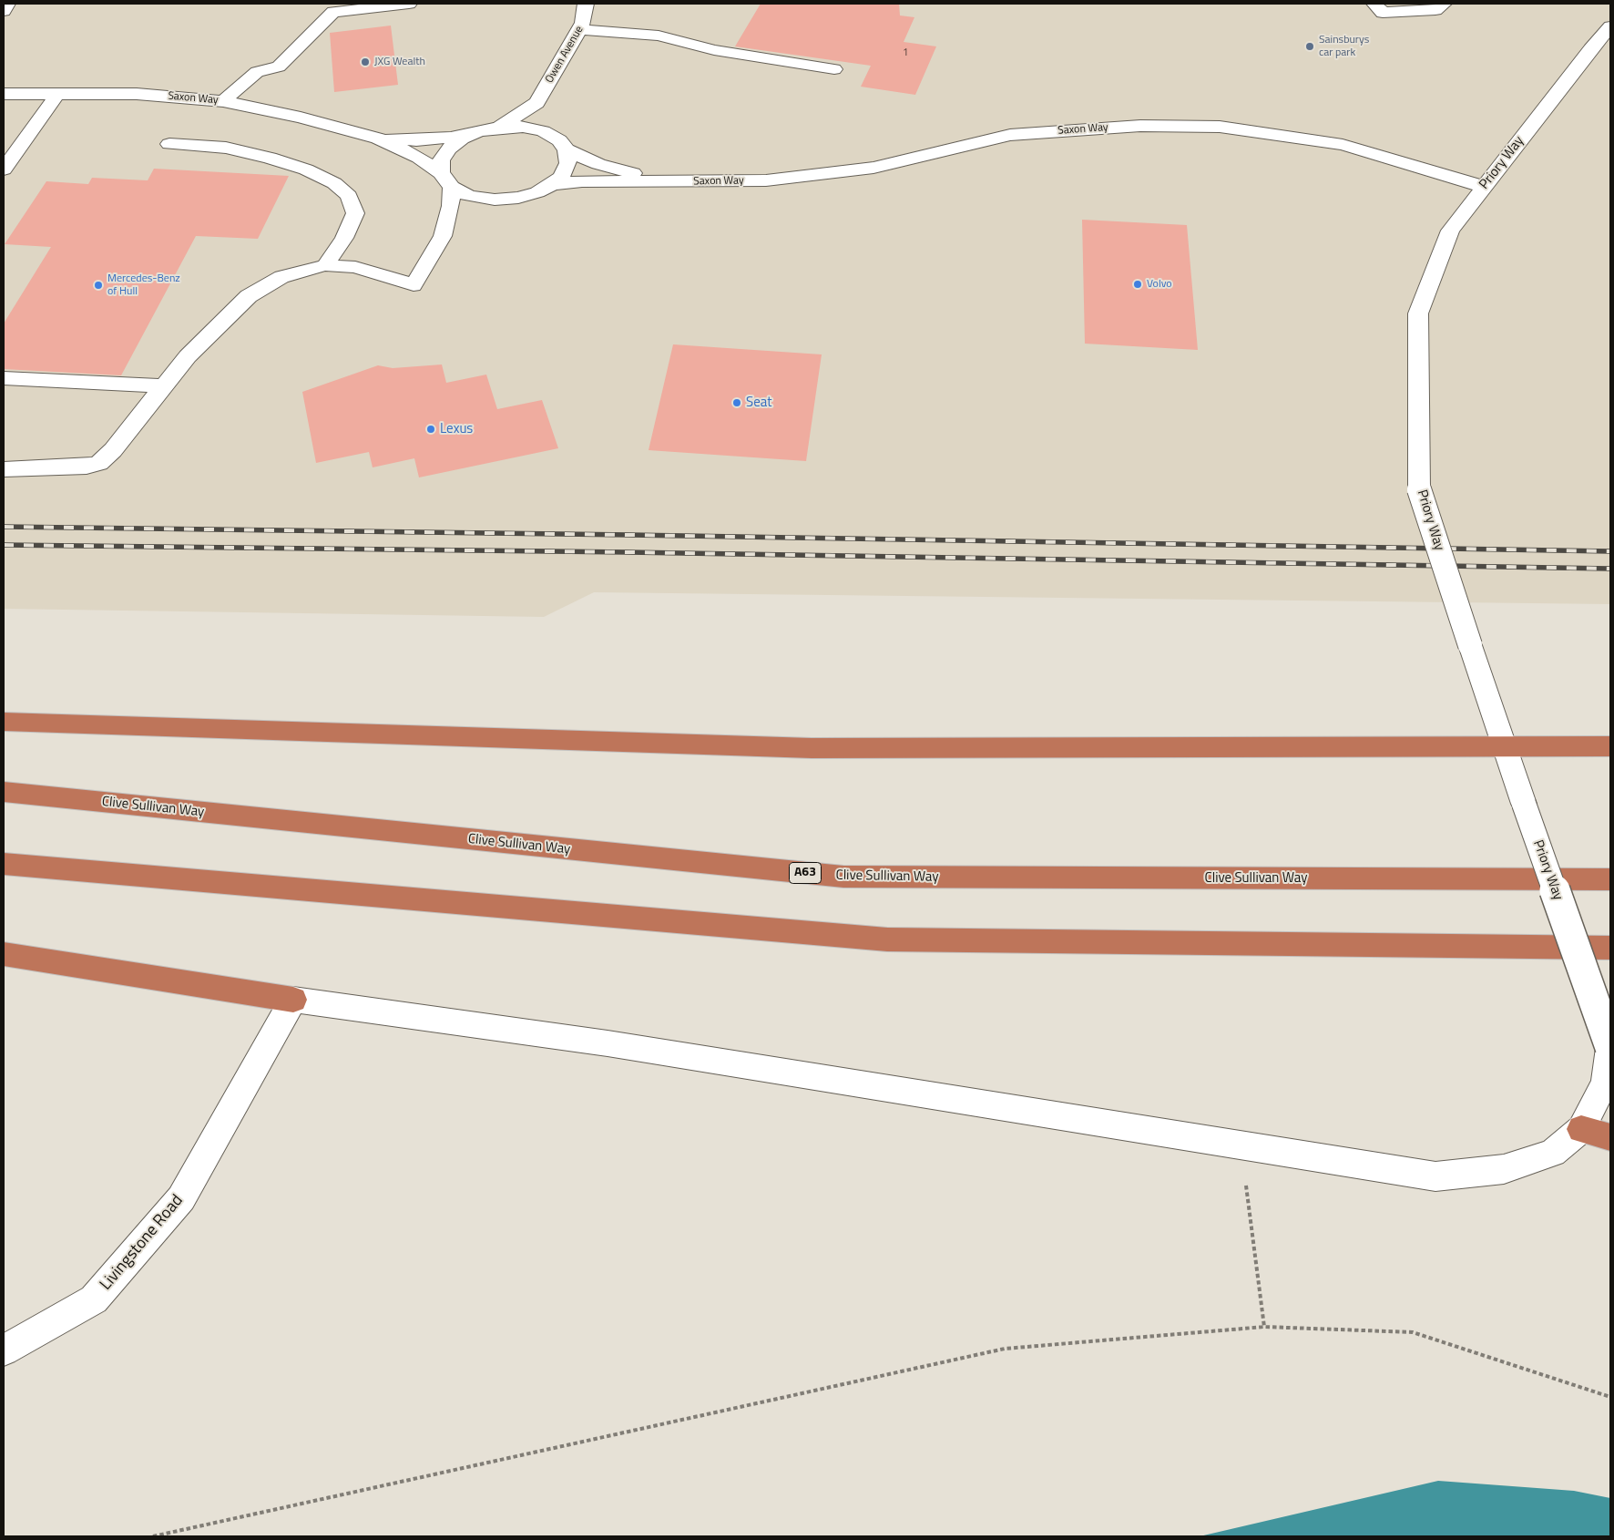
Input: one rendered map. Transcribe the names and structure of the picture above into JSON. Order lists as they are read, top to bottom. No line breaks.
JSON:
{"streets":{"highway":["Clive Sullivan Way","A63"],"street":["Owen Avenue","Saxon Way","Priory Way","Livingstone Road"]},"crossings":[["Owen Avenue","Saxon Way"],["Saxon Way","Priory Way"]],"places":["Sainsburys car park","JXG Wealth","Volvo","Mercedes-Benz of Hull","Seat","Lexus"],"house_numbers":["1"]}
